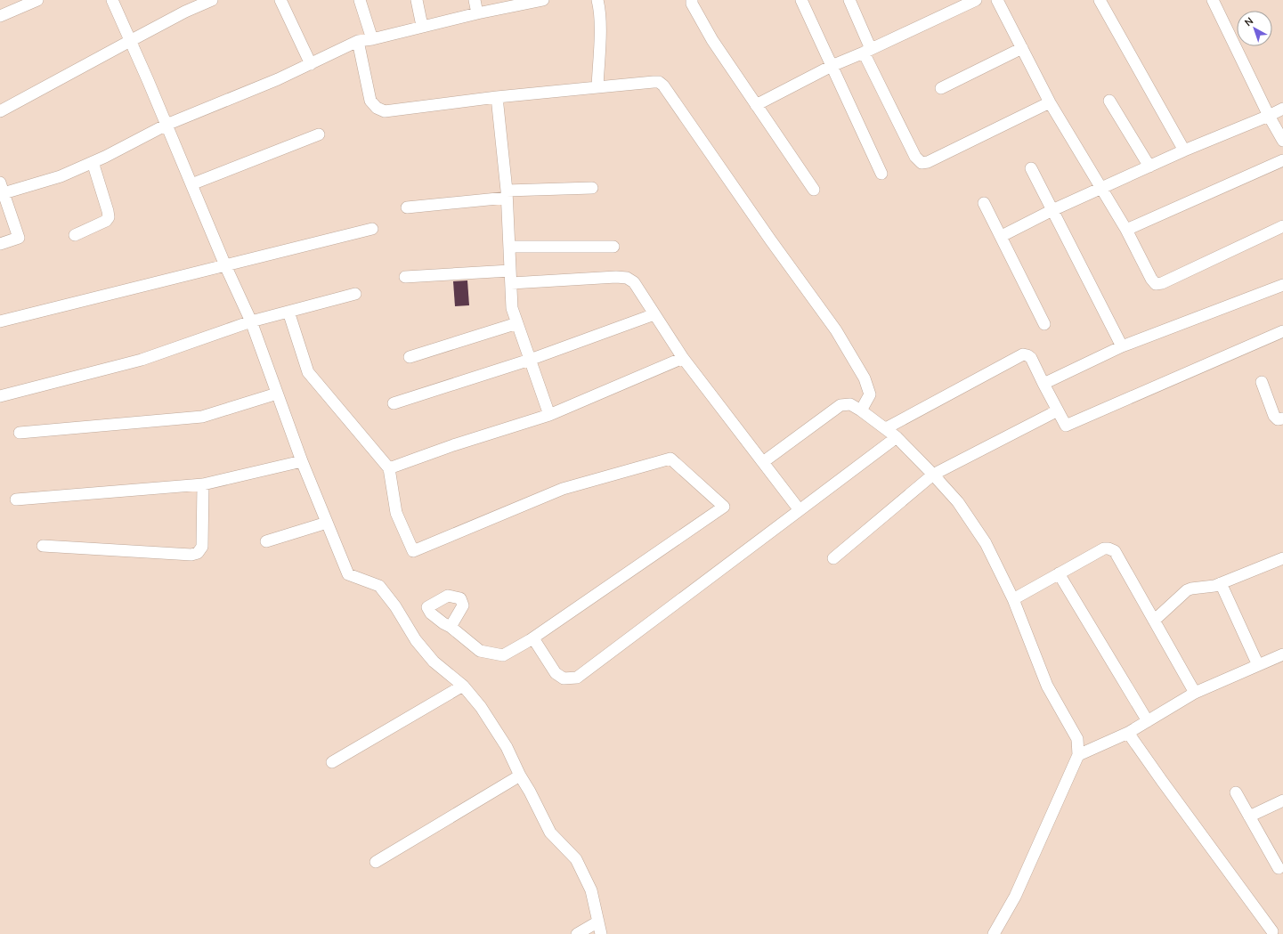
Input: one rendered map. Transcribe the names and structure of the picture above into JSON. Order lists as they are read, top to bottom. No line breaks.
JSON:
{"north":"top left"}
